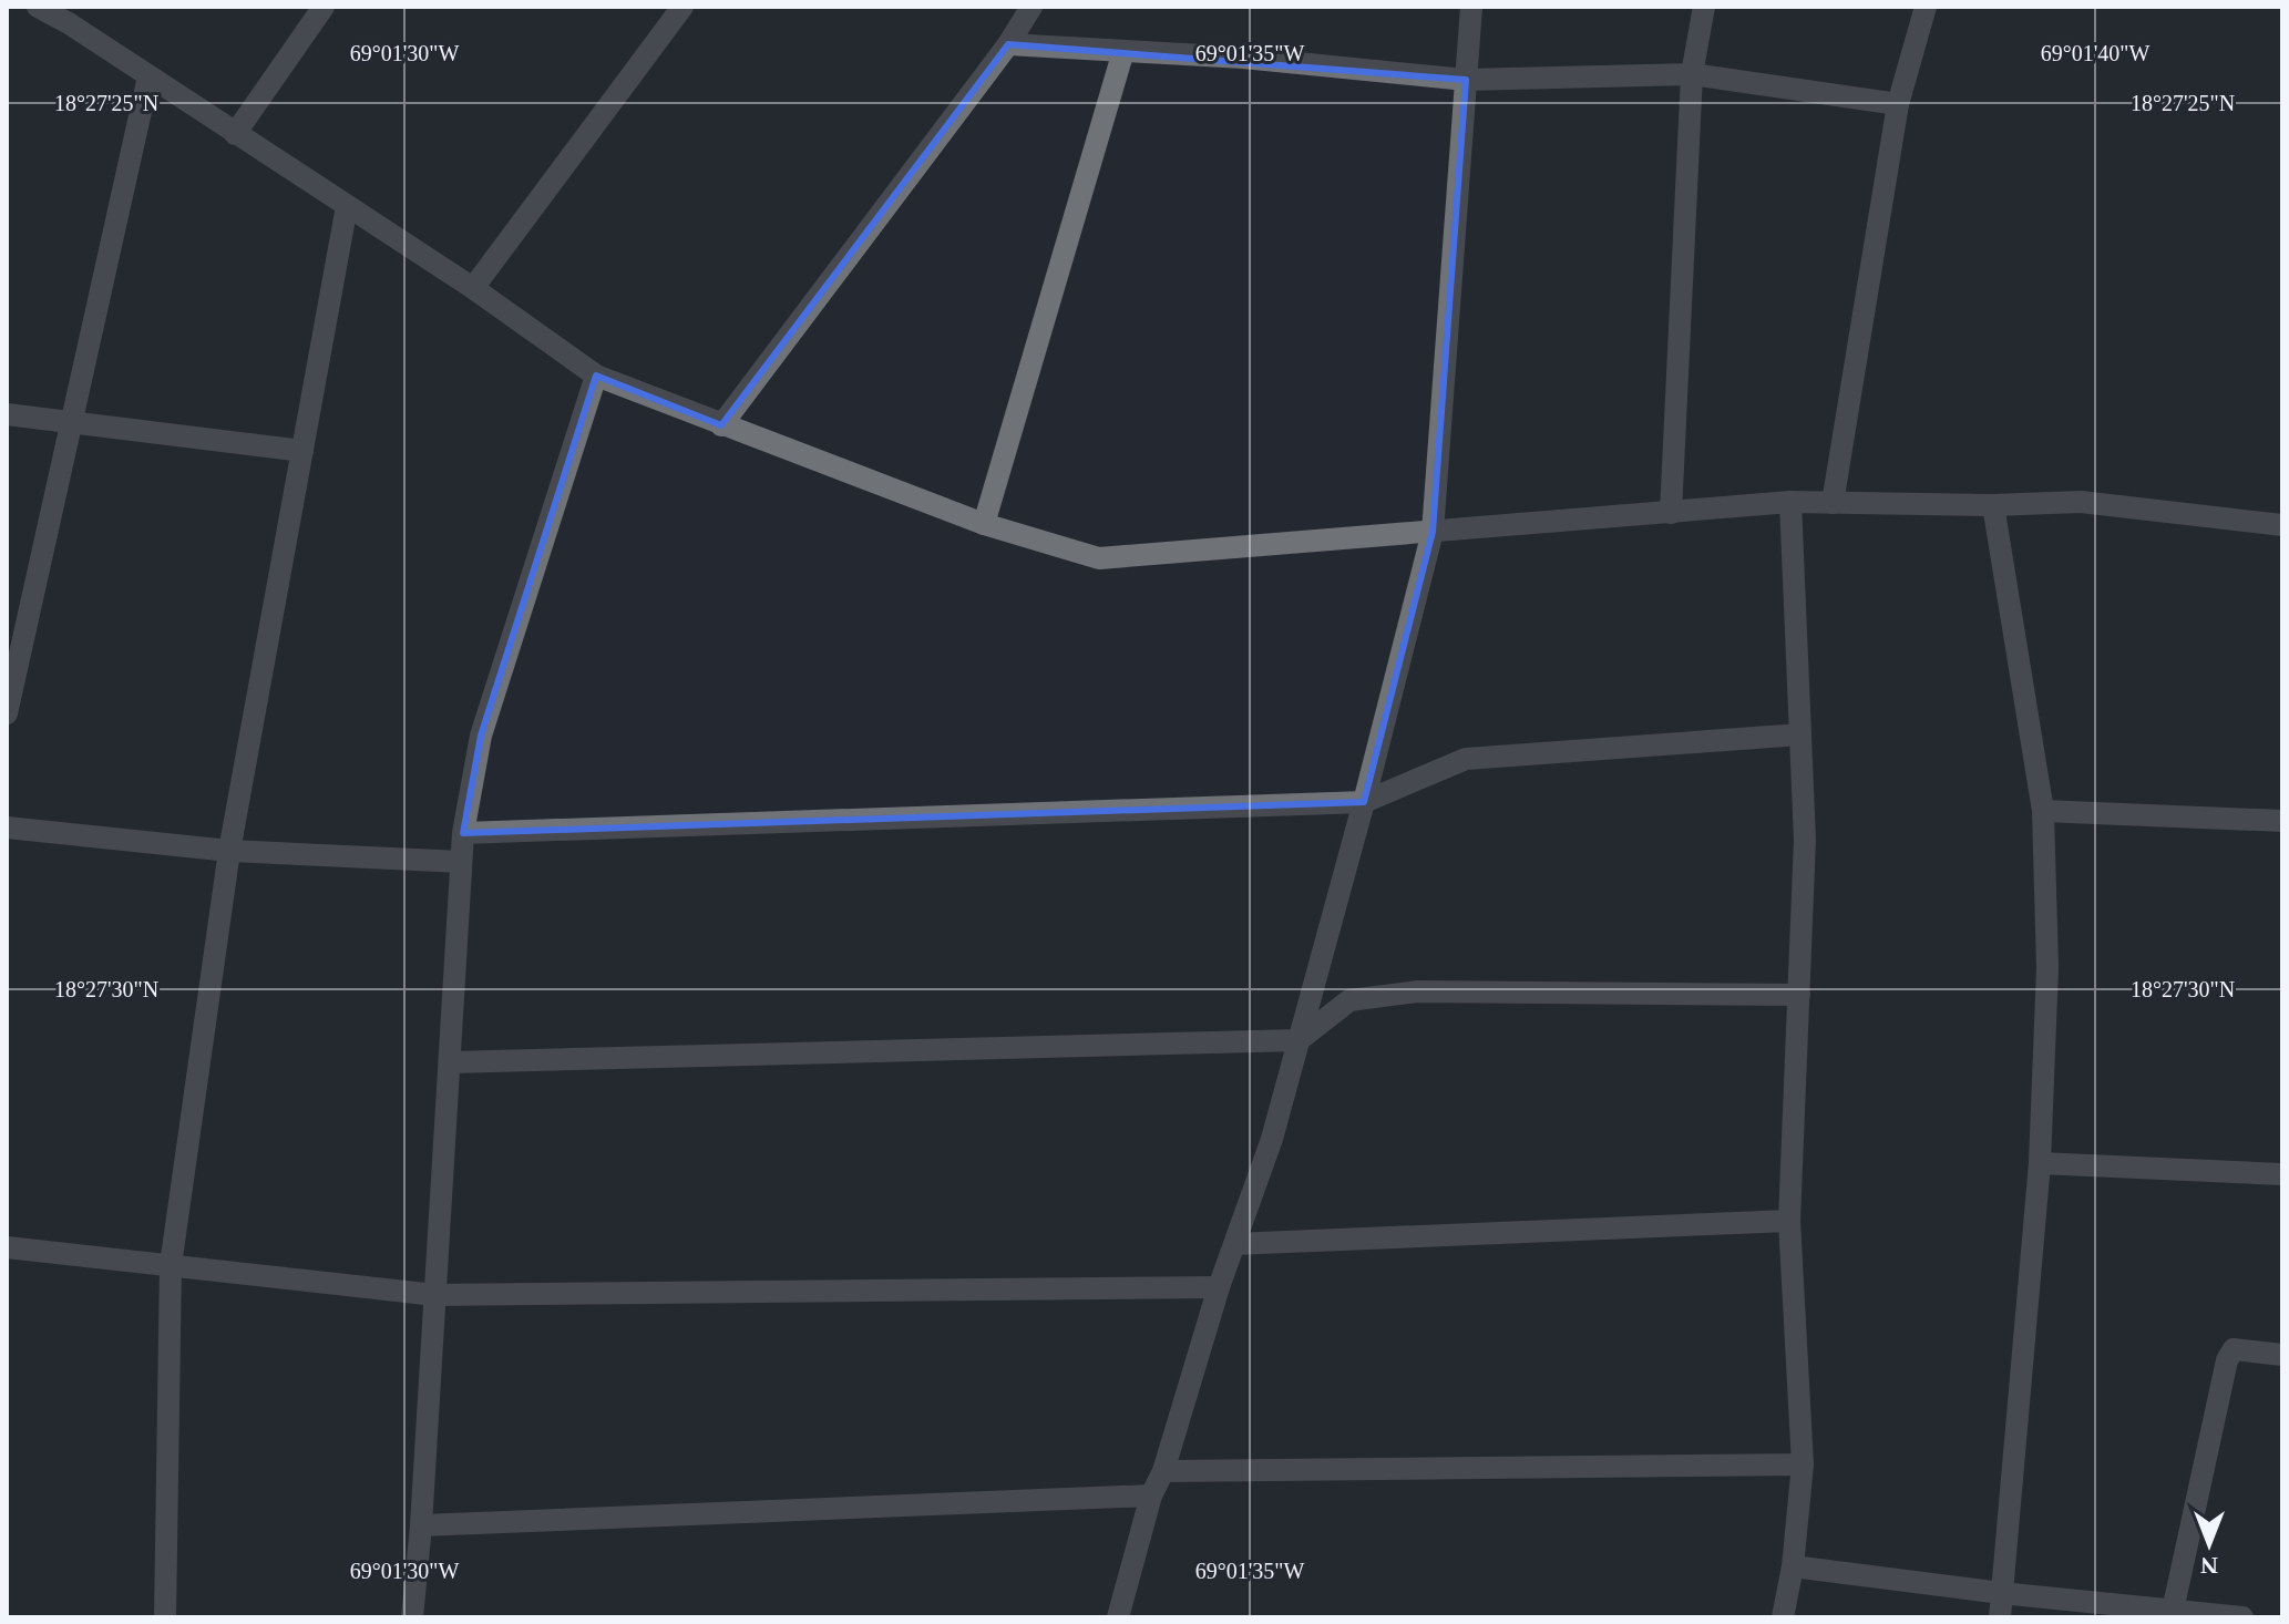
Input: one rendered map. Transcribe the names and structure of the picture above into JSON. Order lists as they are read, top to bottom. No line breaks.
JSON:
{"north":"bottom","coordinates":["69°01'30\"W","69°01'35\"W","69°01'40\"W","18°27'25\"N","18°27'30\"N"]}
